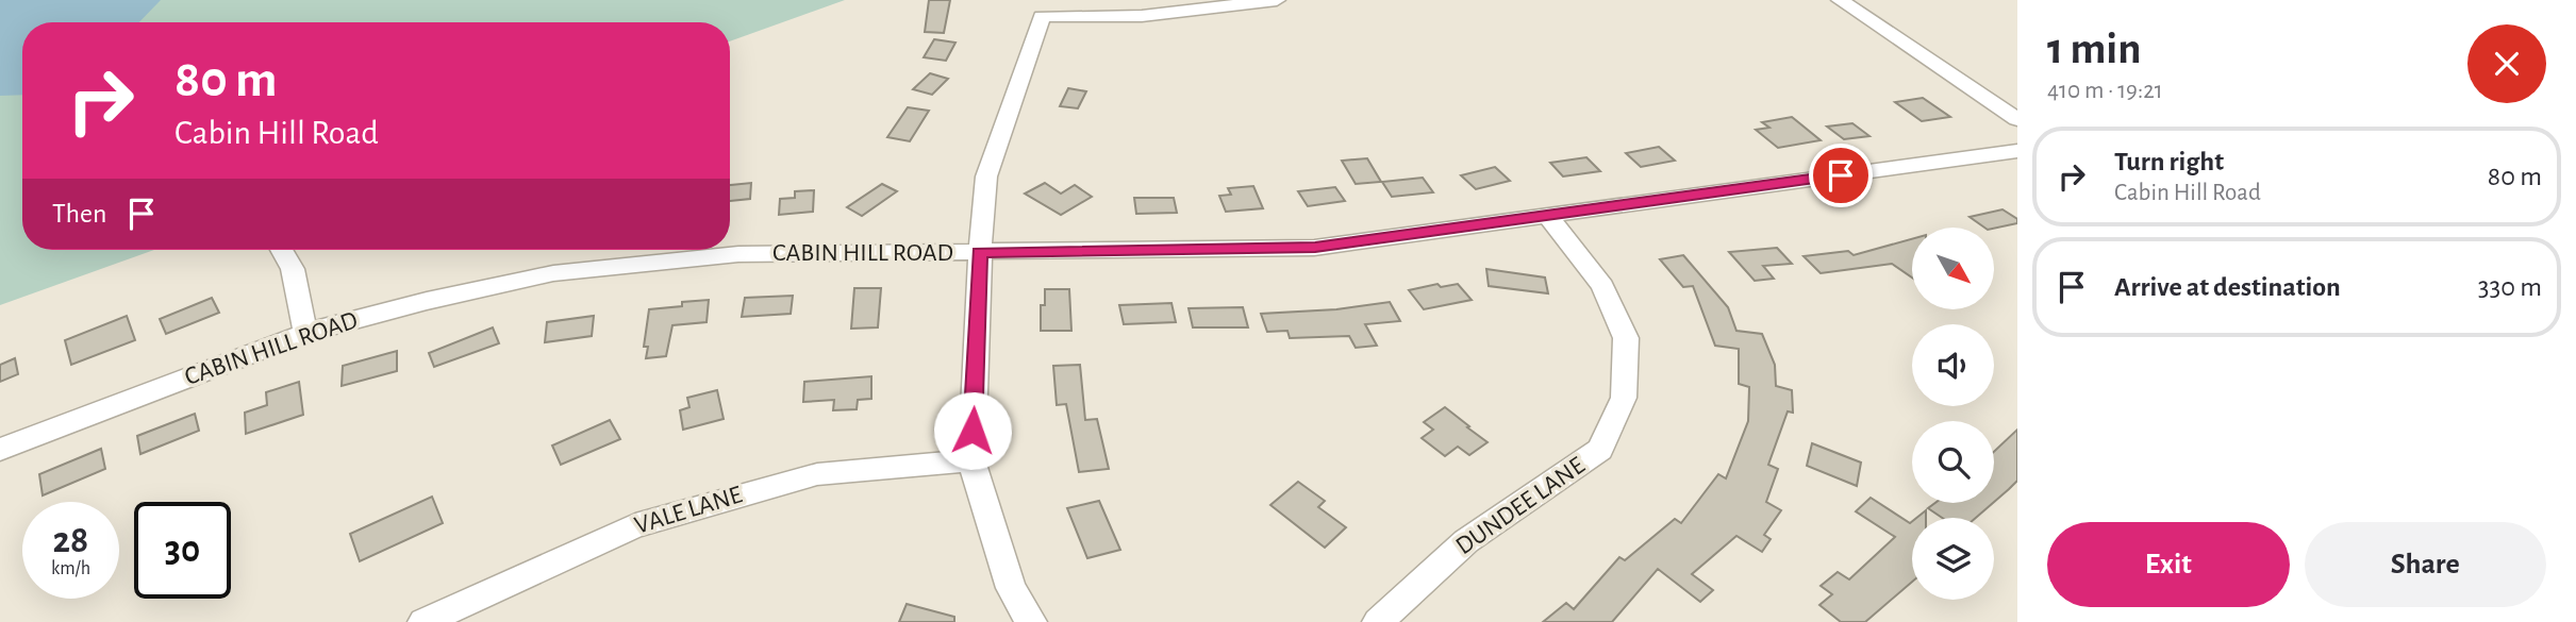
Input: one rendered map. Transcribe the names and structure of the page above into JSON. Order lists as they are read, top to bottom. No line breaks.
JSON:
{"streets":{"street":["CABIN HILL ROAD","DUNDEE LANE","VALE LANE"]},"crossings":[["CABIN HILL ROAD","DUNDEE LANE"]],"north":"bottom right","page":{"heading":["1 min","410 m · 19:21"],"turn":["80 m","Cabin Hill Road"],"list":[{"name":"Turn right","note":"Cabin Hill Road","value":"80 m"},{"name":"Arrive at destination","value":"330 m"}],"then":"Then","speed":"28 km/h","limit":"30","buttons":["Exit","Share"]}}
